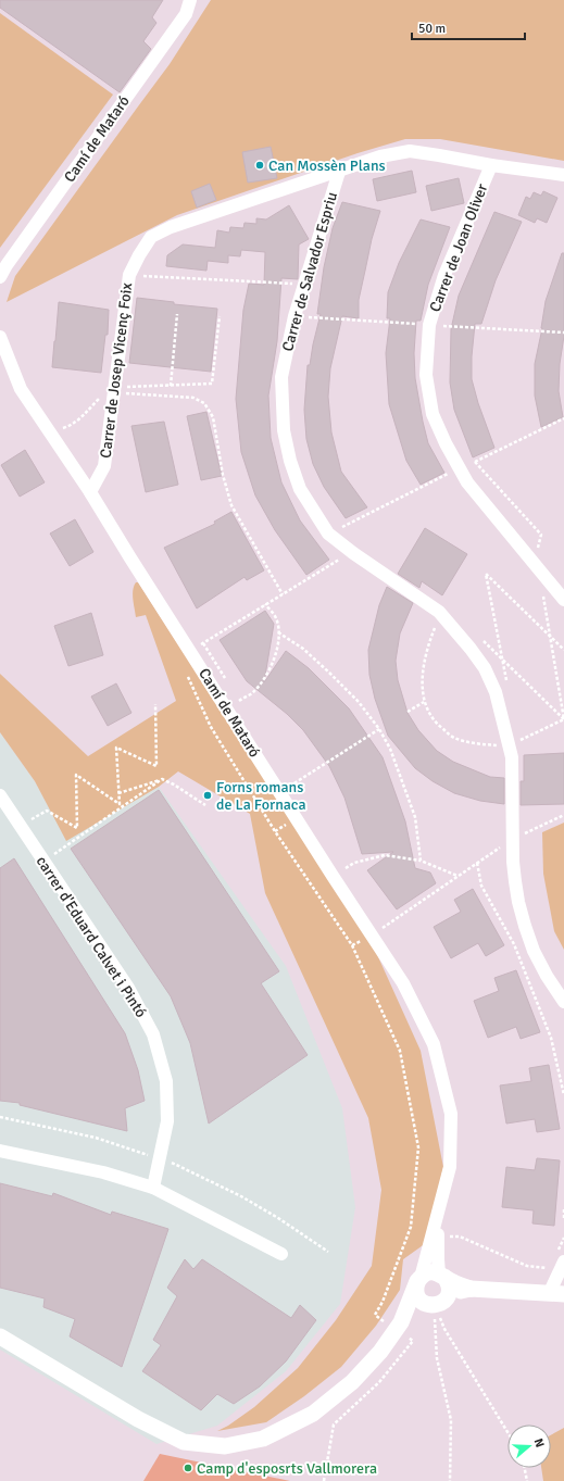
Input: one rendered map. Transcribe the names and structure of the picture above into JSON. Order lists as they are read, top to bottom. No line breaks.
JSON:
{"streets":{"street":["Camí de Mataró","Carrer de Joan Oliver","Carrer de Salvador Espriu","Carrer de Josep Vicenç Foix","carrer d'Eduard Calvet i Pintó"]},"crossings":[["Camí de Mataró","Carrer de Josep Vicenç Foix"],["Carrer de Joan Oliver","Carrer de Josep Vicenç Foix"],["Carrer de Salvador Espriu","Carrer de Josep Vicenç Foix"]],"places":["Can Mossèn Plans","Forns romans de La Fornaca","Camp d'esposrts Vallmorera"],"scale_bar":"50 m","north":"right"}
